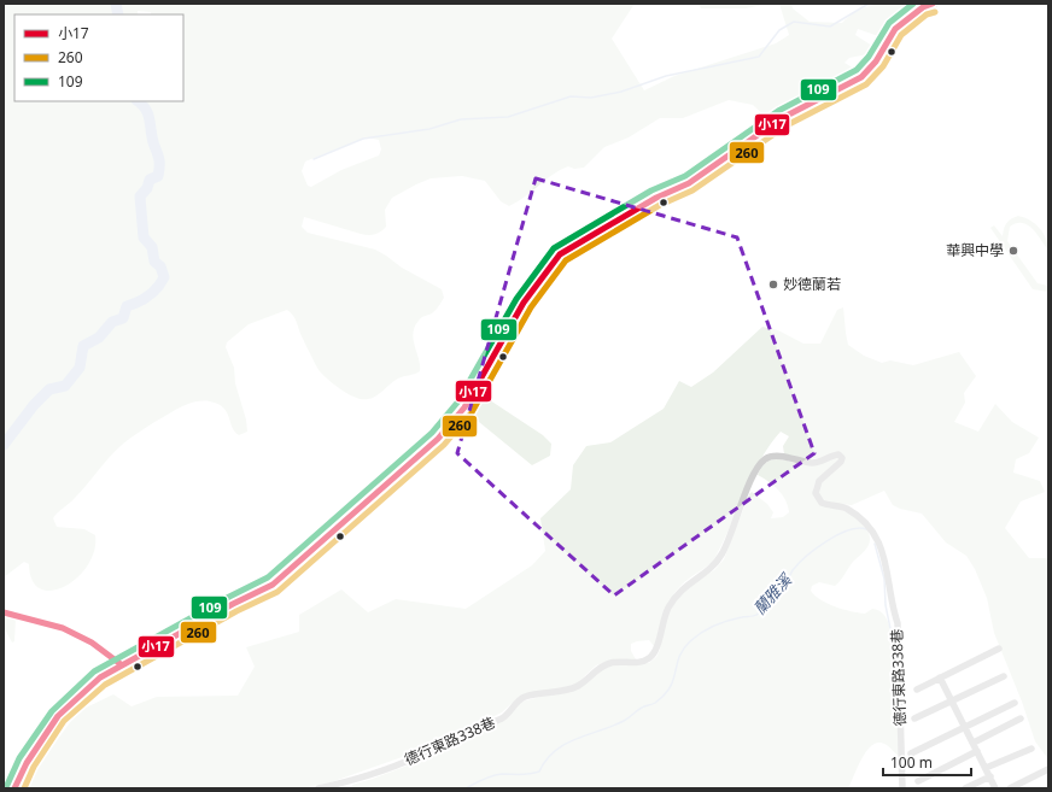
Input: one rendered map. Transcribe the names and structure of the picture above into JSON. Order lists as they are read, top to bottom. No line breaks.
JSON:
{"streets":{"street":["德行東路338巷"]},"water":["蘭雅溪"],"places":["華興中學","妙德蘭若"],"lines":["transit line 小17","transit line 109","transit line 260"],"legend":["小17","260","109"],"scale_bar":"100 m"}
